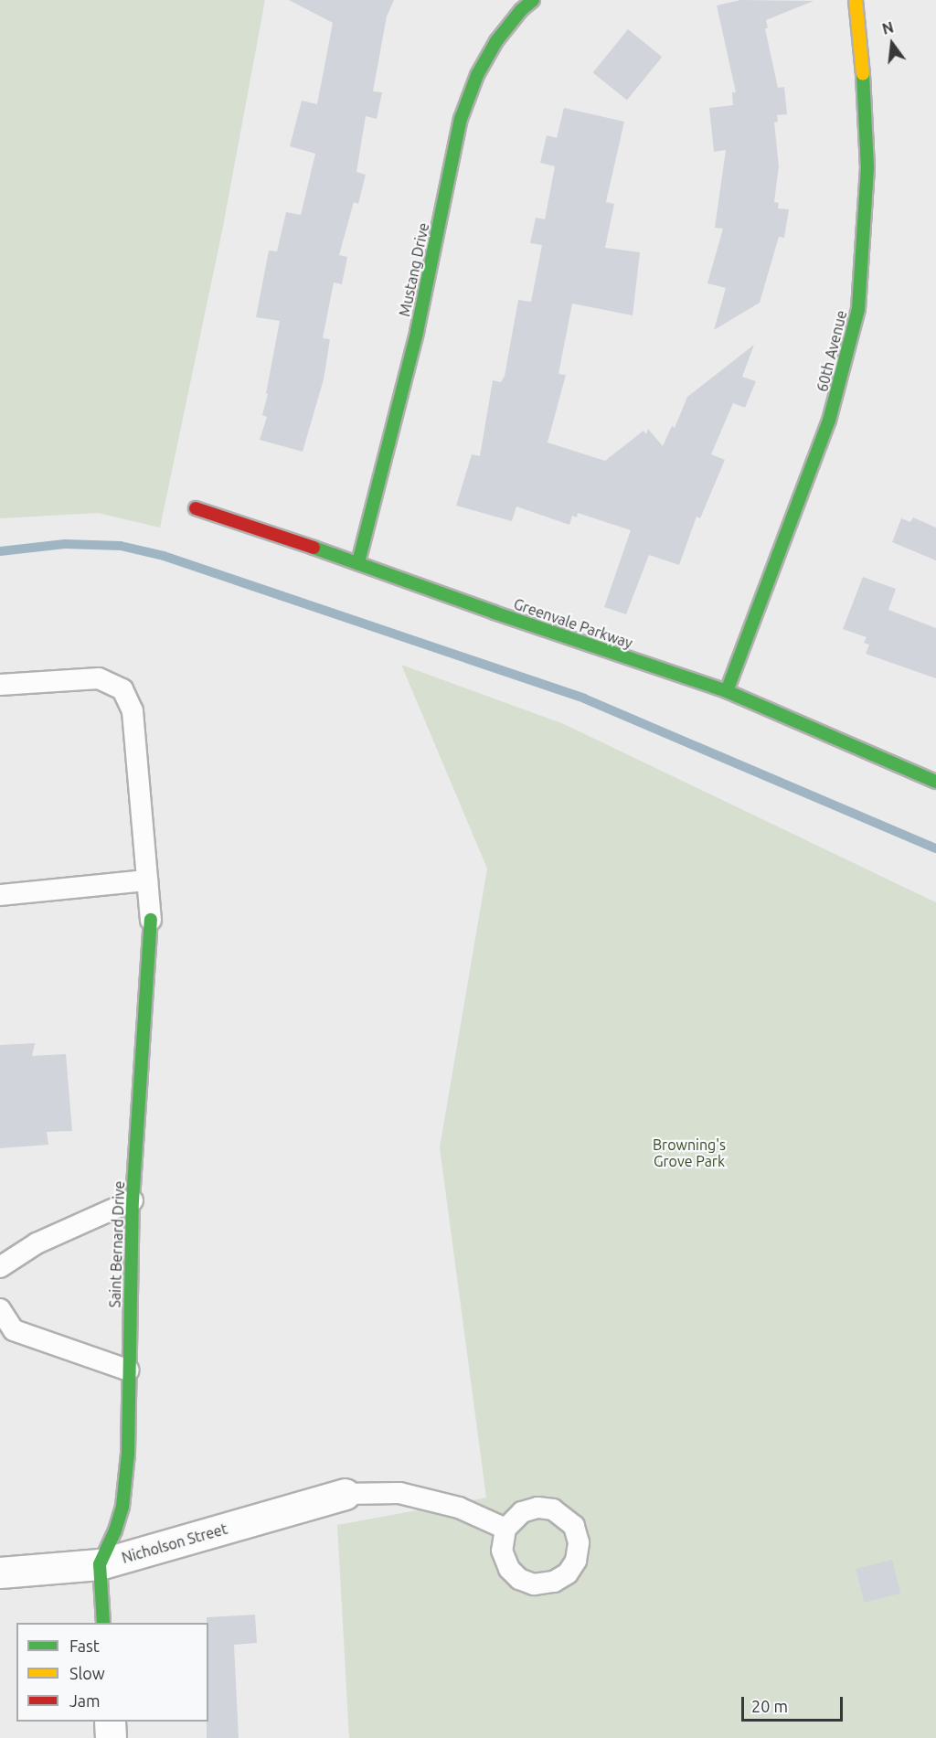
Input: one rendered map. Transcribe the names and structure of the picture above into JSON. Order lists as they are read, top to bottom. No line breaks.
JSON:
{"streets":{"street":["Mustang Drive","60th Avenue","Greenvale Parkway","Saint Bernard Drive","Nicholson Street"]},"crossings":[["Mustang Drive","Greenvale Parkway"],["60th Avenue","Greenvale Parkway"],["Saint Bernard Drive","Nicholson Street"]],"parks":["Browning's Grove Park"],"legend":["Fast","Slow","Jam"],"scale_bar":"20 m","north":"top"}
